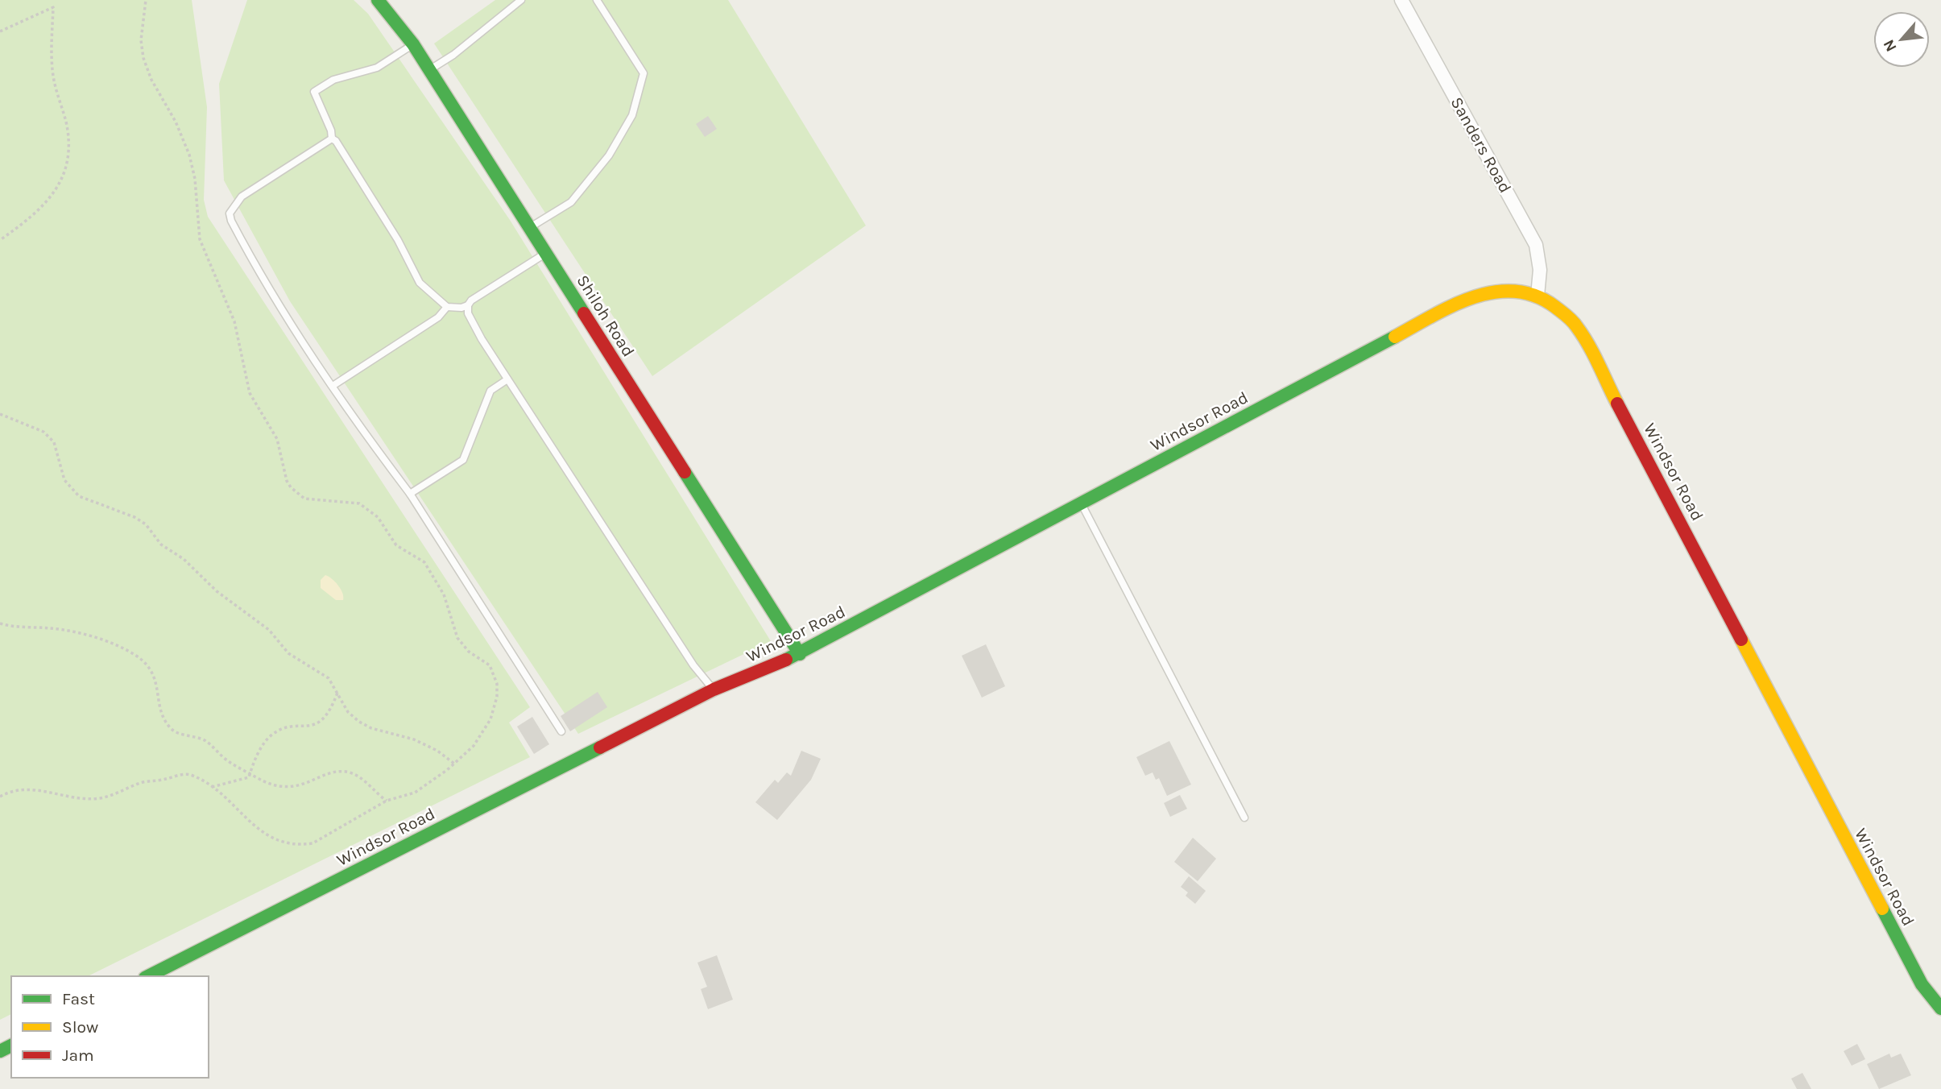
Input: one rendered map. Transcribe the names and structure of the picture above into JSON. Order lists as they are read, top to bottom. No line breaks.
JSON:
{"streets":{"main road":["Shiloh Road","Windsor Road"],"street":["Sanders Road"]},"crossings":[["Sanders Road","Windsor Road"],["Shiloh Road","Windsor Road"]],"legend":["Fast","Slow","Jam"],"north":"bottom left"}
